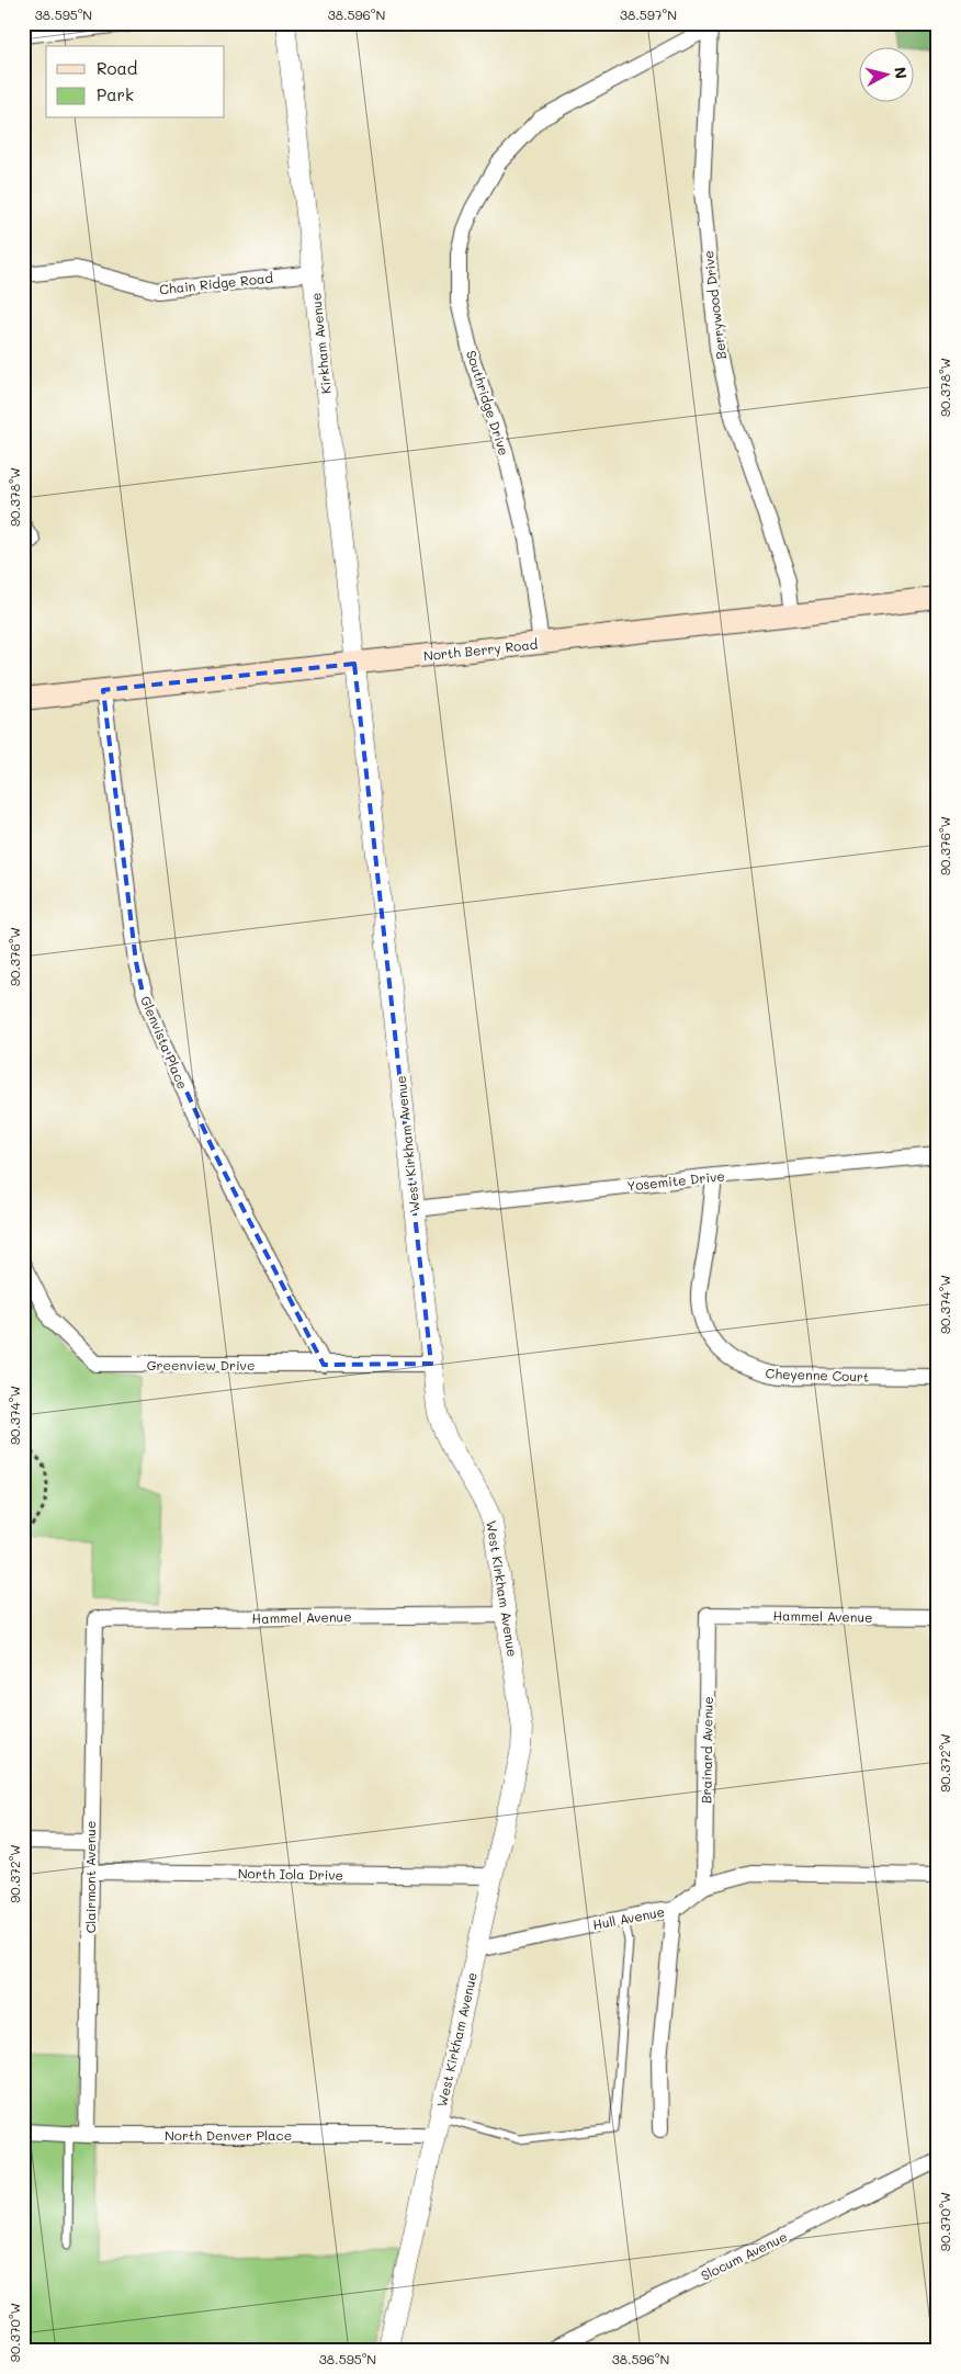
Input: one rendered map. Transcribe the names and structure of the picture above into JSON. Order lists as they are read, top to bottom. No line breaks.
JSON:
{"streets":{"main road":["North Berry Road"],"street":["Chain Ridge Road","Berrywood Drive","Kirkham Avenue","Southridge Drive","Glenvista Place","West Kirkham Avenue","Yosemite Drive","Greenview Drive","Cheyenne Court","Hammel Avenue","Brainard Avenue","North Iola Drive","Clairmont Avenue","Hull Avenue","North Denver Place","Slocum Avenue"]},"crossings":[["Chain Ridge Road","Kirkham Avenue"],["Berrywood Drive","Southridge Drive"],["Berrywood Drive","North Berry Road"],["Kirkham Avenue","North Berry Road"],["Kirkham Avenue","West Kirkham Avenue"],["Southridge Drive","North Berry Road"],["North Berry Road","Glenvista Place"],["North Berry Road","West Kirkham Avenue"],["Glenvista Place","Greenview Drive"],["West Kirkham Avenue","Yosemite Drive"],["West Kirkham Avenue","Greenview Drive"],["West Kirkham Avenue","Hammel Avenue"],["West Kirkham Avenue","North Iola Drive"],["West Kirkham Avenue","Hull Avenue"],["West Kirkham Avenue","North Denver Place"],["Yosemite Drive","Cheyenne Court"],["Hammel Avenue","Brainard Avenue"],["Hammel Avenue","Clairmont Avenue"],["Brainard Avenue","Hull Avenue"],["North Iola Drive","Clairmont Avenue"],["Clairmont Avenue","North Denver Place"]],"legend":["Road","Park"],"north":"right","coordinates":["38.595°N","38.596°N","38.597°N","90.378°W","90.376°W","90.374°W","90.372°W","90.370°W"]}
